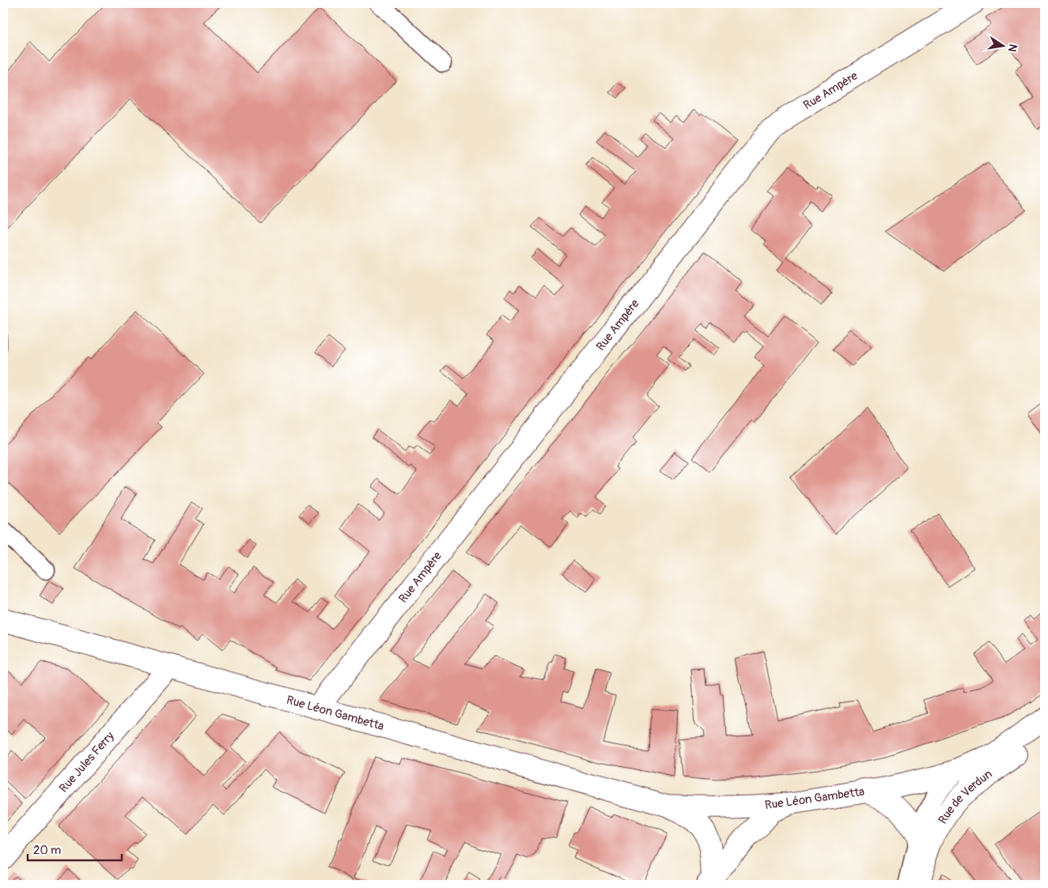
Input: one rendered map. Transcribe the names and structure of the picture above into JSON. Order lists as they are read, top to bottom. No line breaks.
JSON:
{"streets":{"street":["Rue Ampère","Rue Léon Gambetta","Rue Jules Ferry","Rue de Verdun"]},"crossings":[["Rue Ampère","Rue Léon Gambetta"],["Rue Léon Gambetta","Rue Jules Ferry"],["Rue Léon Gambetta","Rue de Verdun"]],"scale_bar":"20 m","north":"right"}
